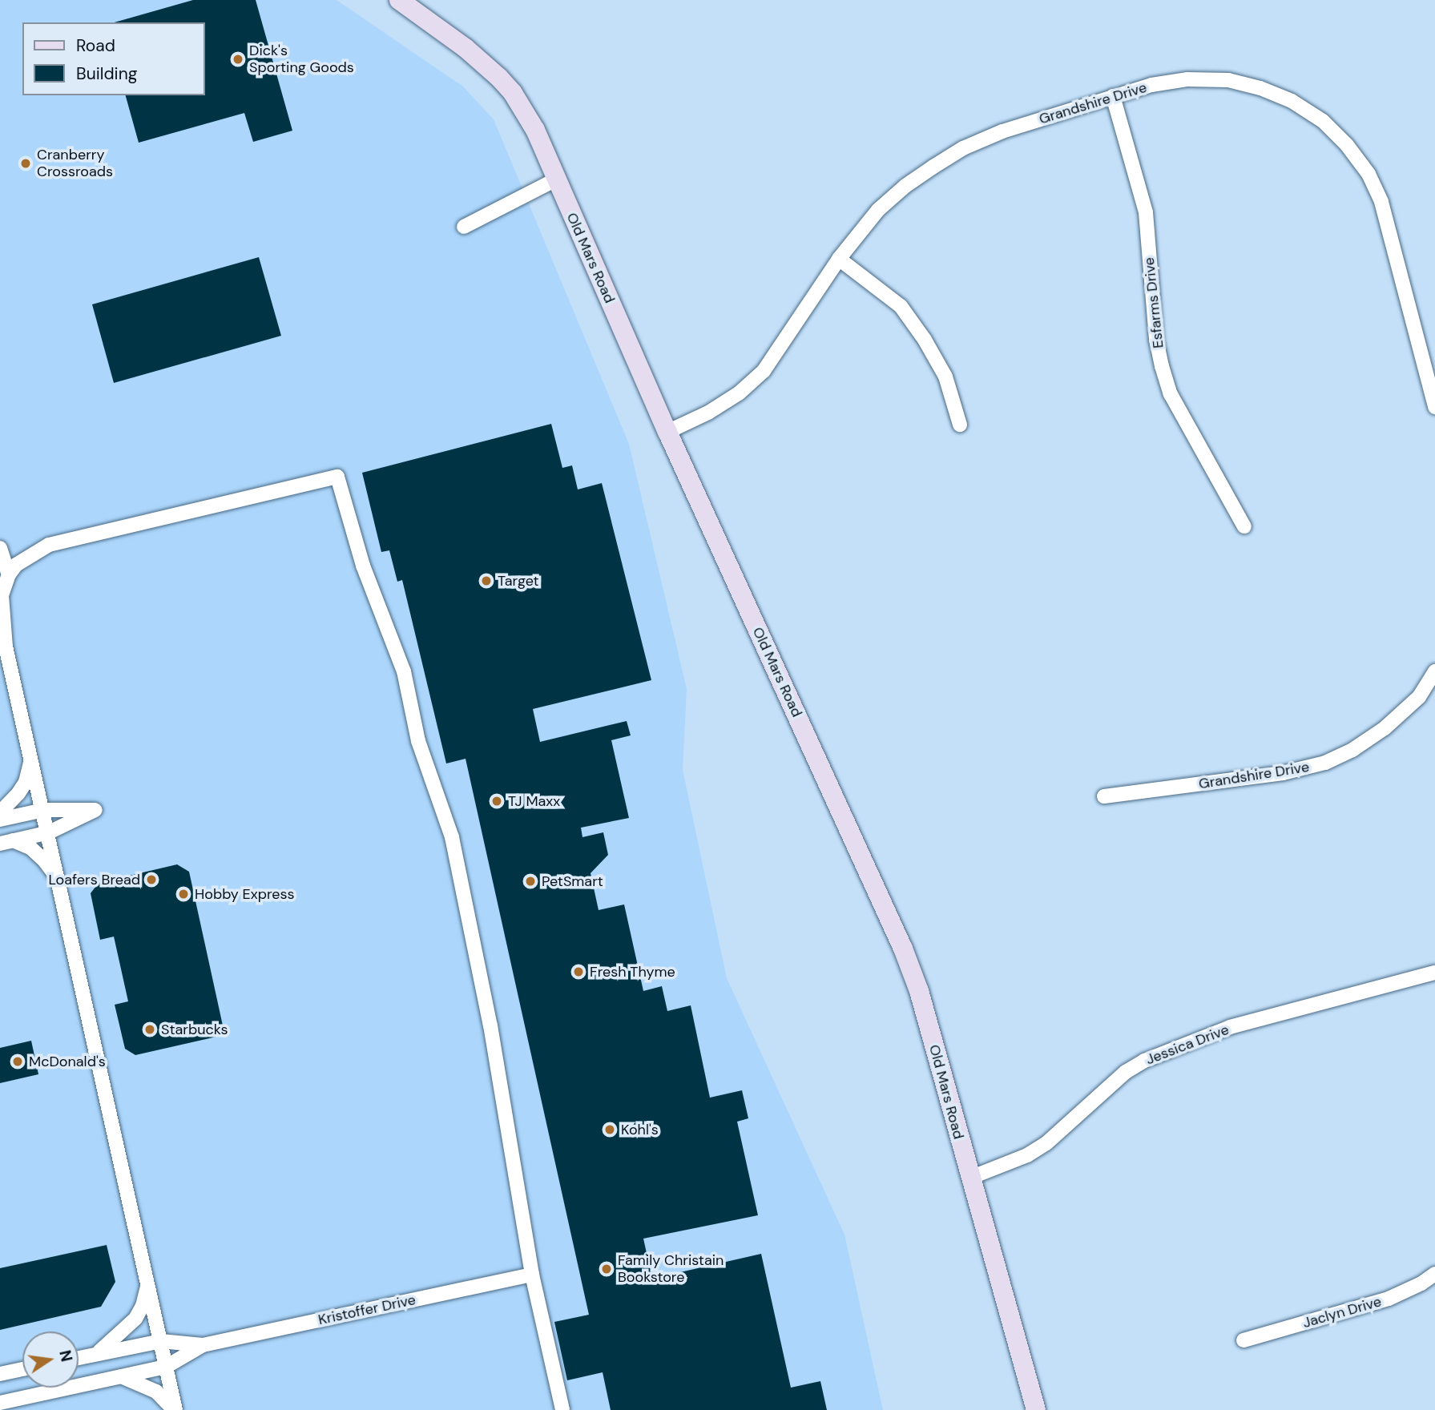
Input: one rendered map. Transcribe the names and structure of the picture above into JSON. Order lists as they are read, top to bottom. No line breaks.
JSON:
{"streets":{"street":["Grandshire Drive","Old Mars Road","Esfarms Drive","Jessica Drive","Kristoffer Drive","Jaclyn Drive"]},"crossings":[["Grandshire Drive","Old Mars Road"],["Grandshire Drive","Esfarms Drive"],["Old Mars Road","Jessica Drive"]],"places":["Dick's Sporting Goods","Cranberry Crossroads","Target","TJ Maxx","Loafers Bread","PetSmart","Hobby Express","Fresh Thyme","Starbucks","McDonald's","Kohl's","Family Christain Bookstore"],"legend":["Road","Building"],"north":"right"}
